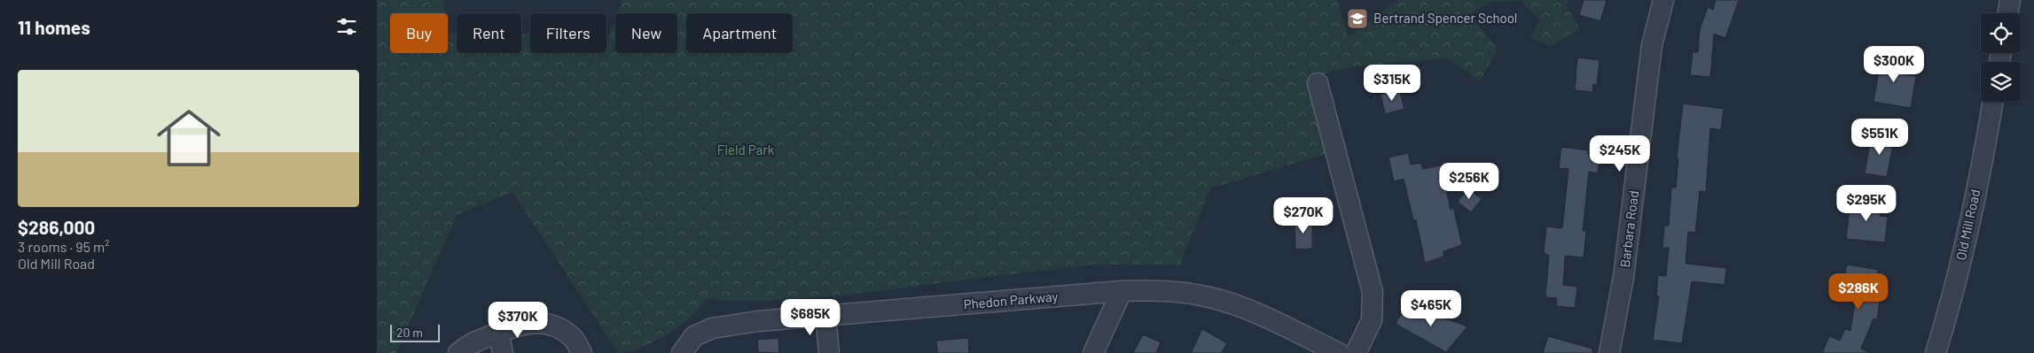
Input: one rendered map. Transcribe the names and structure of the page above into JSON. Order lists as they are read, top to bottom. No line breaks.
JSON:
{"streets":{"street":["Old Mill Road","Barbara Road","Phedon Parkway"]},"parks":["Field Park"],"places":{"school or university":["Bertrand Spencer School"]},"scale_bar":"20 m","page":{"heading":"11 homes","chip":["Buy","Rent","Filters","New","Apartment"],"price":["$300K","$315K","$551K","$245K","$256K","$295K","$270K","$286K","$465K","$685K","$370K"],"list":[{"name":"$286,000","note":"3 rooms · 95 m² · Old Mill Road"}],"scale":"20 m"}}
